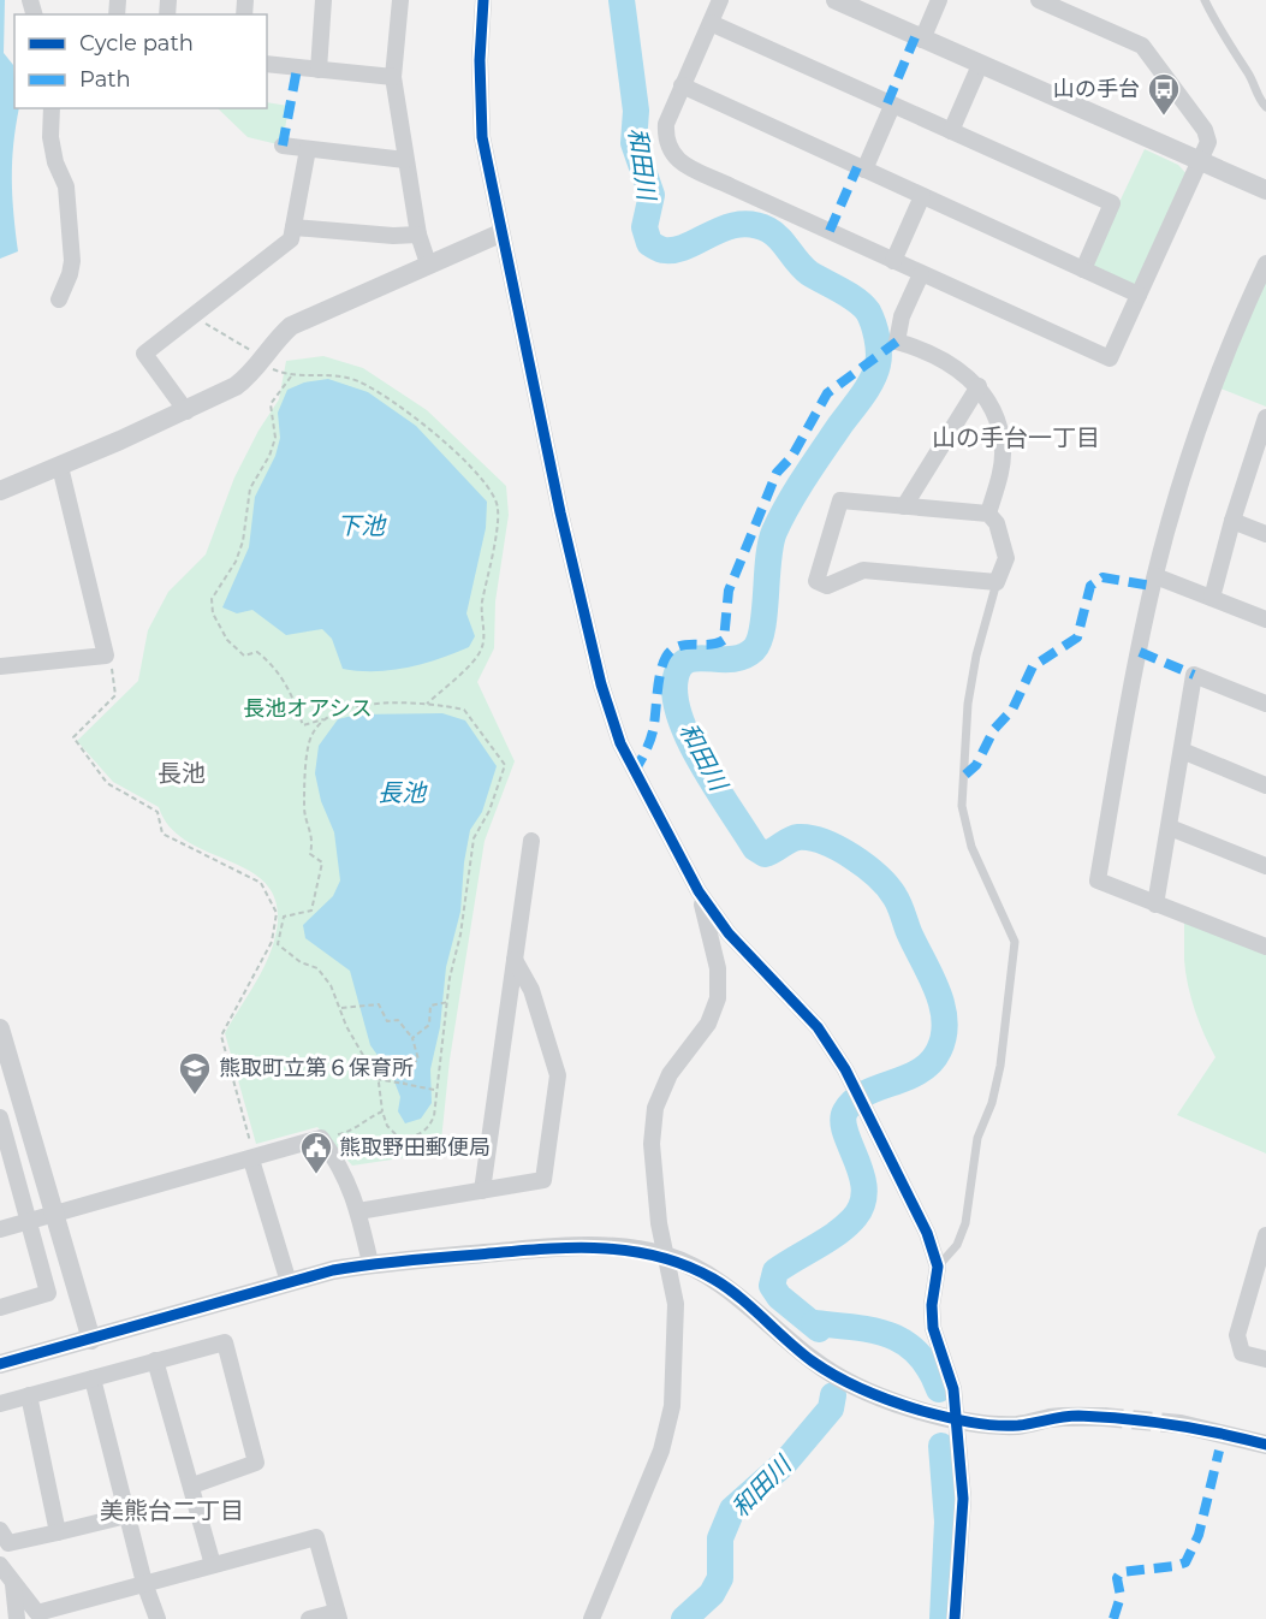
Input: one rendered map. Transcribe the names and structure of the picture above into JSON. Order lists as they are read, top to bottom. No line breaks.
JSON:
{"districts":["山の手台一丁目","長池","美熊台二丁目"],"water":["和田川","下池","長池"],"parks":["長池オアシス"],"places":{"bus stop":["山の手台"],"school or university":["熊取町立第６保育所"],"public building":["熊取野田郵便局"]},"legend":["Cycle path","Path"]}
